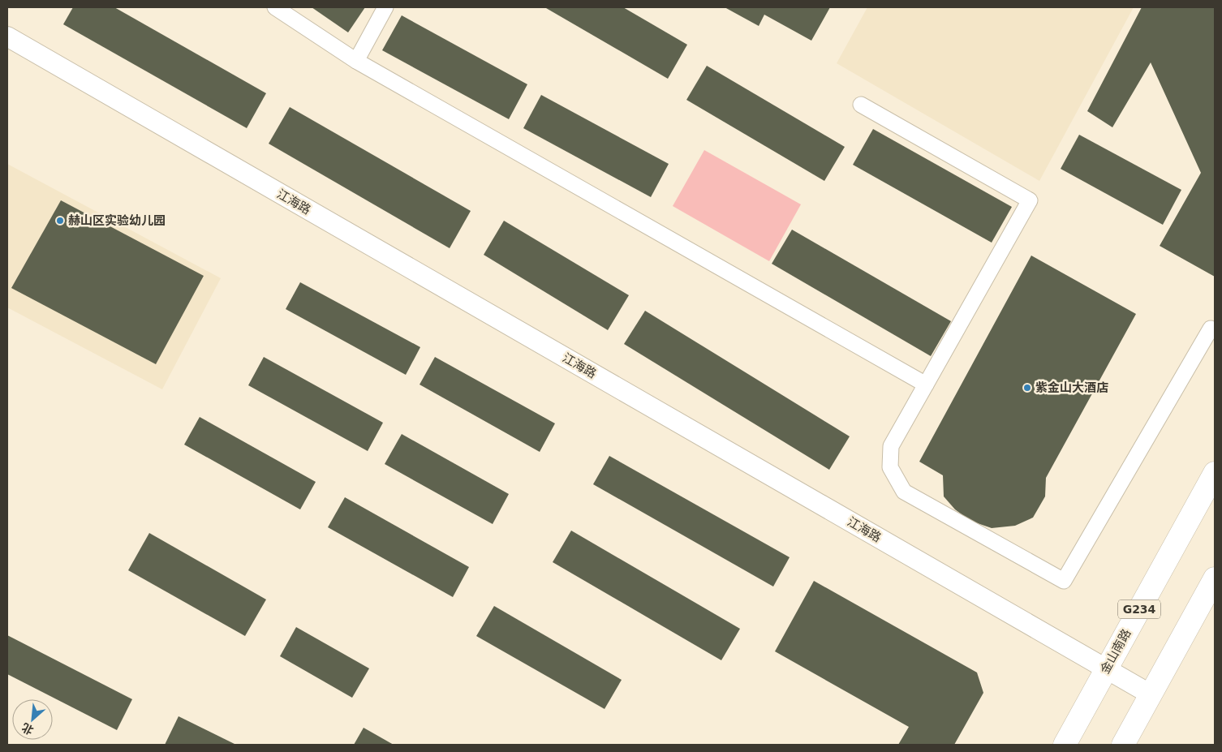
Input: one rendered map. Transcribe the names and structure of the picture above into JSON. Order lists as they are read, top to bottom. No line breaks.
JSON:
{"streets":{"highway":["G234","金山南路"],"street":["江海路"]},"crossings":[["江海路","金山南路"]],"places":["赫山区实验幼儿园","紫金山大酒店"],"north":"bottom left"}
